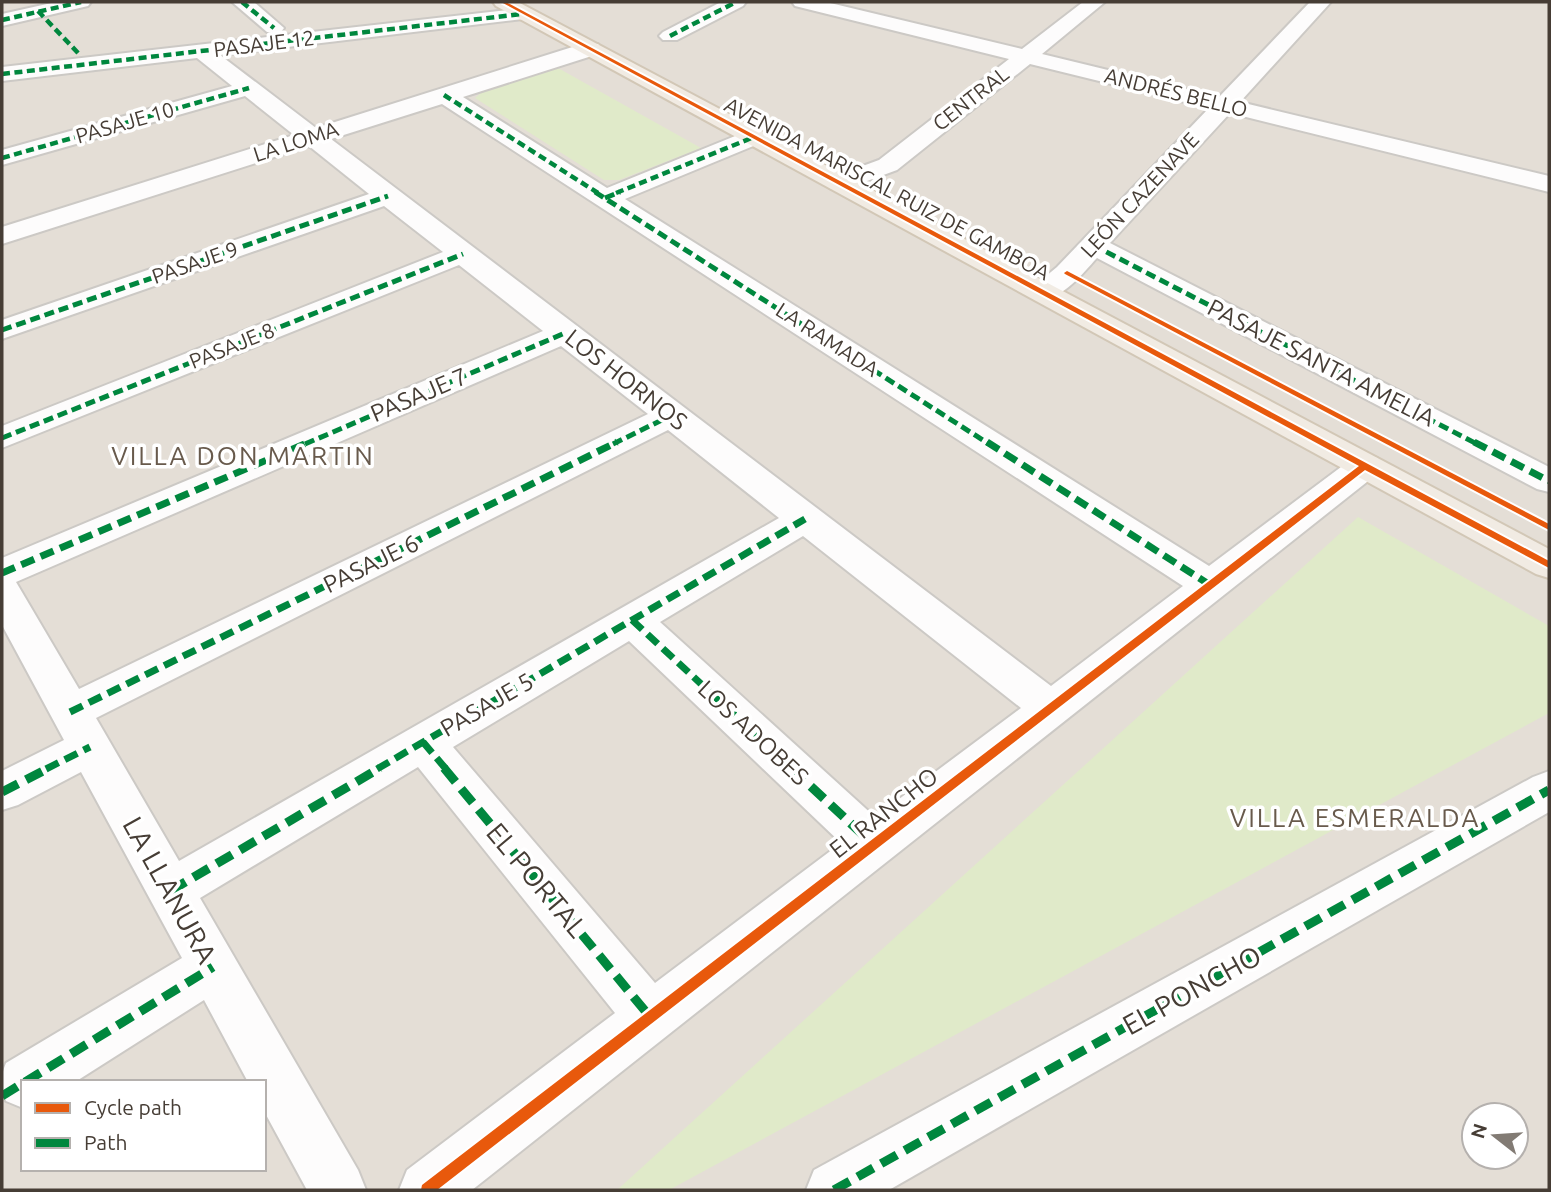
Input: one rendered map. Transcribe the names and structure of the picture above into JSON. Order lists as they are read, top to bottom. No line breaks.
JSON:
{"streets":{"main road":["AVENIDA MARISCAL RUIZ DE GAMBOA"],"street":["PASAJE 12","ANDRÉS BELLO","CENTRAL","PASAJE 10","LA LOMA","LEÓN CAZENAVE","PASAJE 9","LA RAMADA","PASAJE 8","PASAJE SANTA AMELIA","LOS HORNOS","PASAJE 7","PASAJE 6","PASAJE 5","LOS ADOBES","EL RANCHO","EL PORTAL","LA LLANURA","EL PONCHO"]},"crossings":[["PASAJE 12","AVENIDA MARISCAL RUIZ DE GAMBOA"],["PASAJE 12","LOS HORNOS"],["ANDRÉS BELLO","CENTRAL"],["ANDRÉS BELLO","LEÓN CAZENAVE"],["CENTRAL","AVENIDA MARISCAL RUIZ DE GAMBOA"],["PASAJE 10","LOS HORNOS"],["LA LOMA","AVENIDA MARISCAL RUIZ DE GAMBOA"],["LA LOMA","LA RAMADA"],["LA LOMA","LOS HORNOS"],["AVENIDA MARISCAL RUIZ DE GAMBOA","LEÓN CAZENAVE"],["AVENIDA MARISCAL RUIZ DE GAMBOA","EL RANCHO"],["LEÓN CAZENAVE","PASAJE SANTA AMELIA"],["PASAJE 9","LOS HORNOS"],["LA RAMADA","EL RANCHO"],["PASAJE 8","LOS HORNOS"],["LOS HORNOS","PASAJE 7"],["LOS HORNOS","PASAJE 6"],["LOS HORNOS","PASAJE 5"],["LOS HORNOS","EL RANCHO"],["PASAJE 6","LA LLANURA"],["PASAJE 5","LOS ADOBES"],["PASAJE 5","EL PORTAL"],["PASAJE 5","LA LLANURA"],["LOS ADOBES","EL RANCHO"],["EL RANCHO","EL PORTAL"]],"districts":["VILLA DON MARTIN","VILLA ESMERALDA"],"legend":["Cycle path","Path"],"north":"left"}
